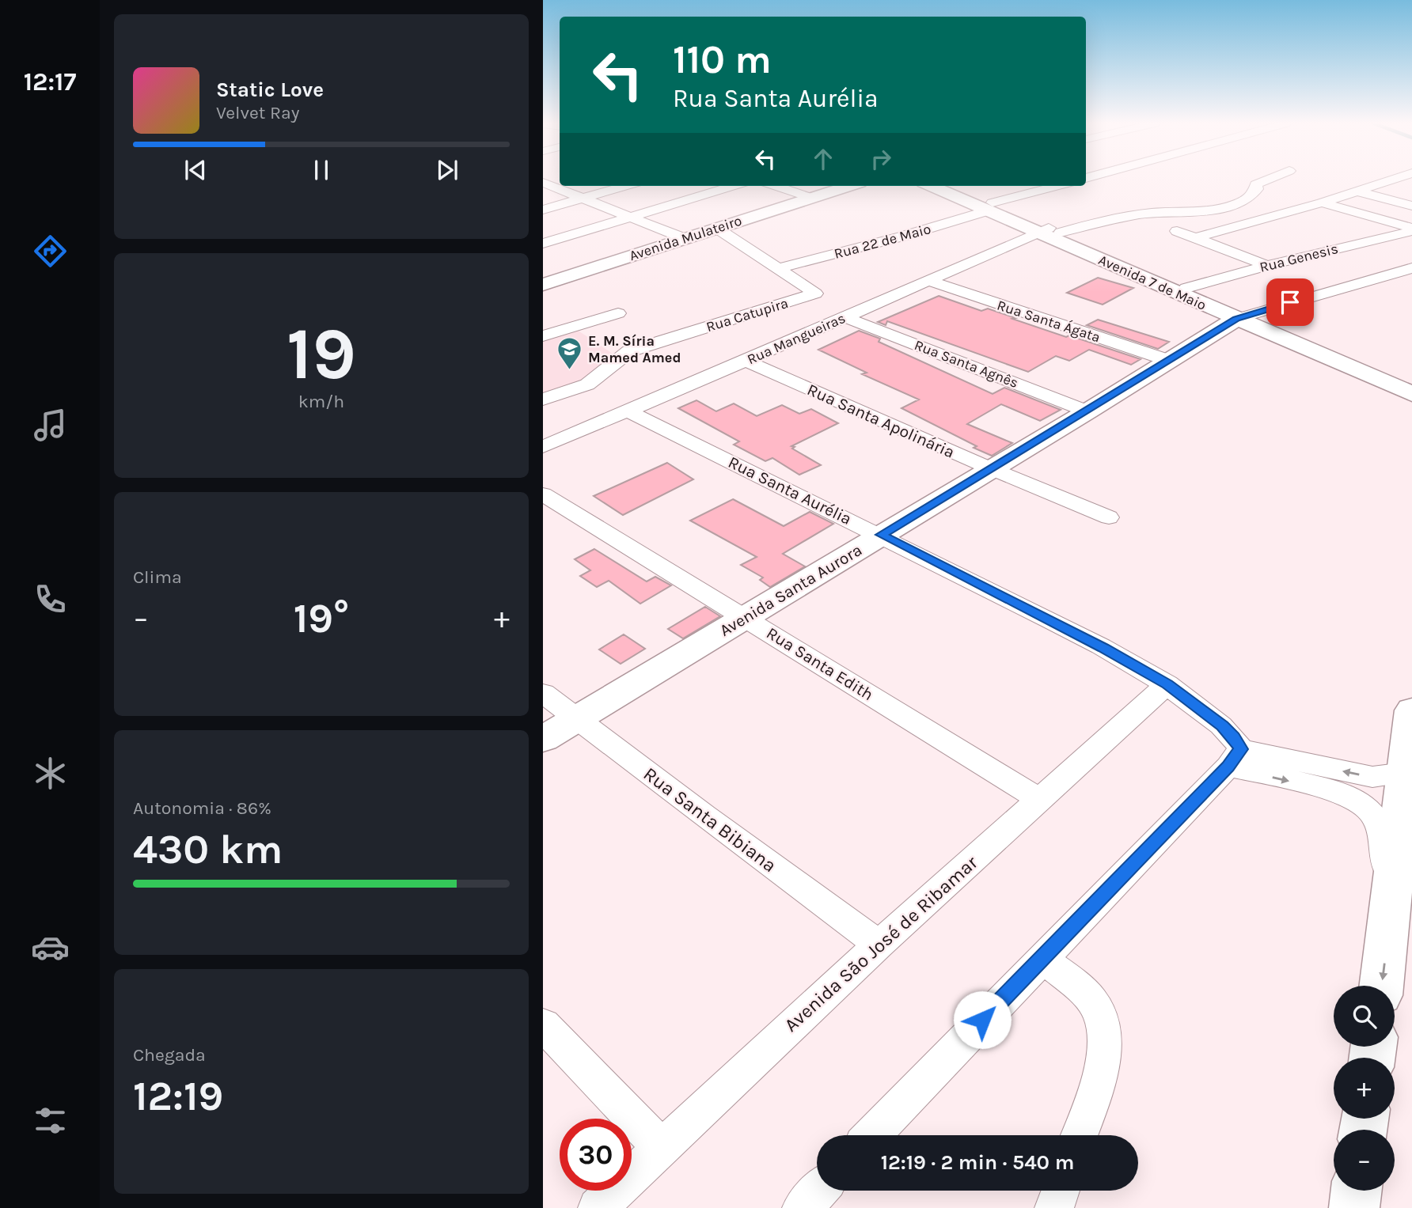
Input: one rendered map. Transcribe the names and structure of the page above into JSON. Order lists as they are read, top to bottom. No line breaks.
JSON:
{"streets":{"main road":["Avenida Mulateiro","Avenida 7 de Maio","Avenida Santa Aurora"],"street":["Rua 22 de Maio","Rua Genesis","Rua Catupira","Rua Santa Ágata","Rua Mangueiras","Rua Santa Agnês","Rua Santa Apolinária","Rua Santa Aurélia","Rua Santa Edith","Rua Santa Bibiana","Avenida São José de Ribamar"]},"crossings":[["Avenida Mulateiro","Rua Catupira"],["Rua 22 de Maio","Avenida 7 de Maio"],["Rua 22 de Maio","Rua Catupira"],["Rua Genesis","Avenida 7 de Maio"],["Avenida 7 de Maio","Rua Mangueiras"],["Avenida 7 de Maio","Avenida Santa Aurora"],["Rua Santa Ágata","Rua Mangueiras"],["Rua Santa Ágata","Avenida Santa Aurora"],["Rua Mangueiras","Rua Santa Agnês"],["Rua Mangueiras","Rua Santa Apolinária"],["Rua Mangueiras","Rua Santa Aurélia"],["Rua Santa Agnês","Avenida Santa Aurora"],["Rua Santa Apolinária","Avenida Santa Aurora"],["Rua Santa Aurélia","Avenida Santa Aurora"],["Rua Santa Aurélia","Avenida São José de Ribamar"],["Avenida Santa Aurora","Rua Santa Edith"],["Avenida Santa Aurora","Rua Santa Bibiana"],["Rua Santa Edith","Avenida São José de Ribamar"],["Rua Santa Bibiana","Avenida São José de Ribamar"]],"places":{"school or university":["E. M. Síria Mamed Amed"]},"page":{"tabs":"12:17","turn":["110 m","Rua Santa Aurélia"],"song":["Static Love","Velvet Ray"],"tile":[["19","km/h"],"Clima",["Autonomia · 86%","430 km"],["Chegada","12:19"]],"heat":["−","19°","+"],"map_buttons":["+","−"],"limit":"30","trip":"12:19 · 2 min · 540 m"}}
